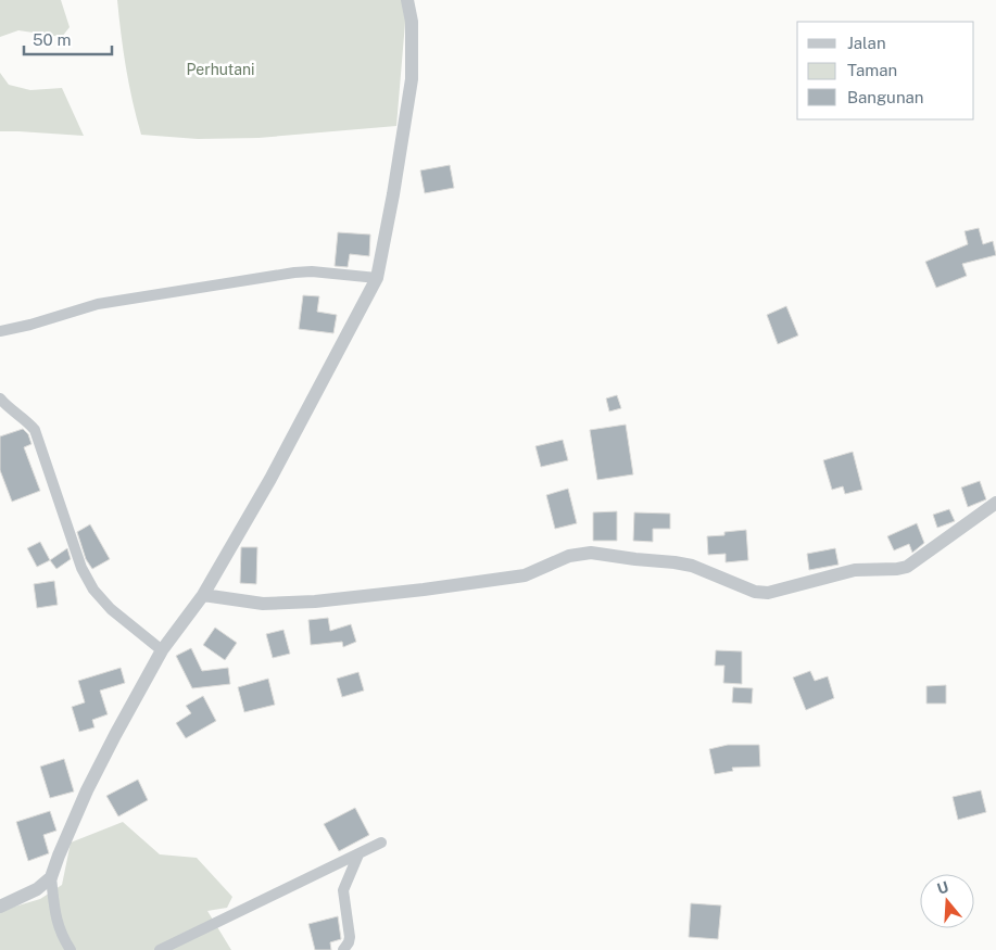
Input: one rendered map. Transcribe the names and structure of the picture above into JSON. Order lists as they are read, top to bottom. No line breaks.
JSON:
{"parks":["Perhutani"],"legend":["Jalan","Taman","Bangunan"],"scale_bar":"50 m","north":"top"}
